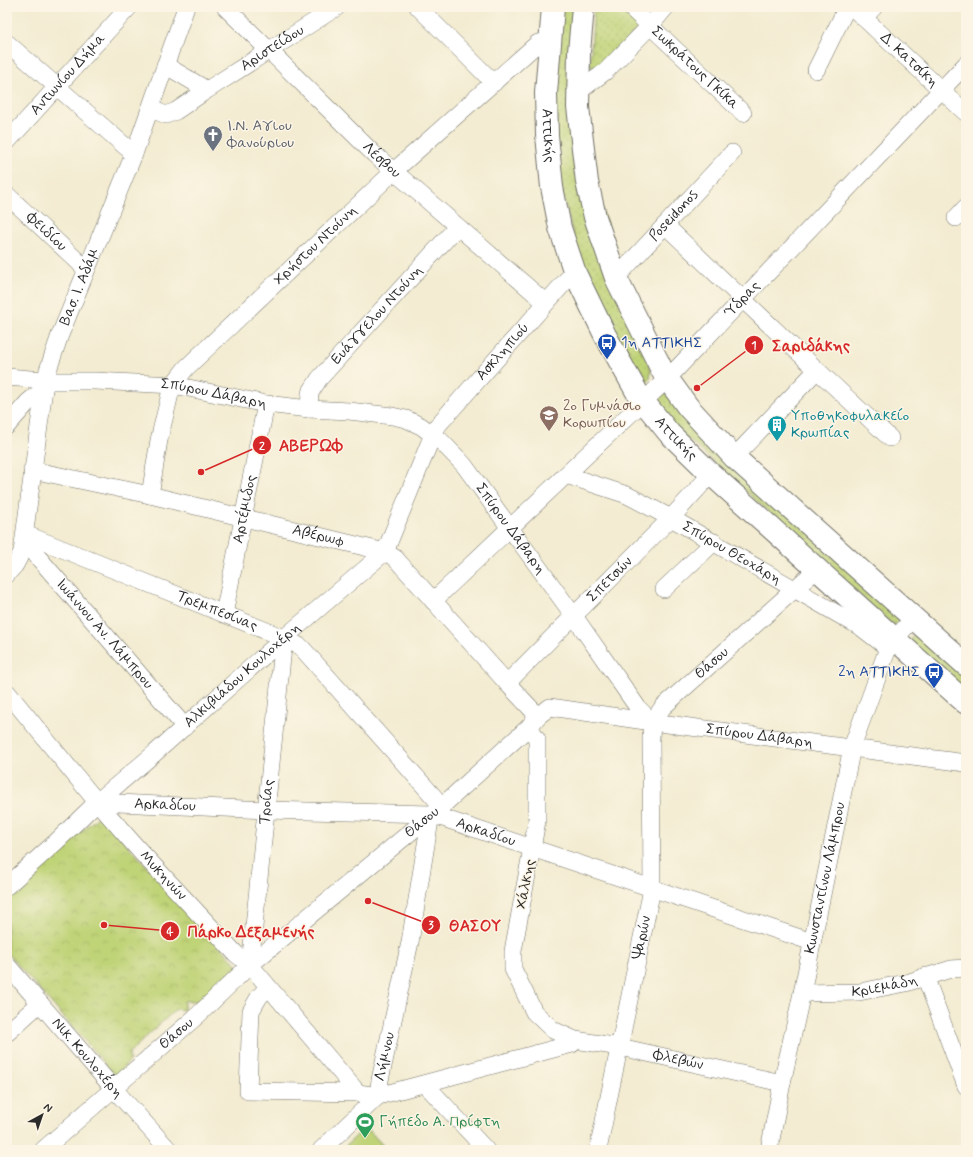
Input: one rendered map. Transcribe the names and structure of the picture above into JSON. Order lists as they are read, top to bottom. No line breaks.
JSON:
{"streets":{"main road":["Αττικής"],"street":["Αριστείδου","Δ. Κατσίκη","Σωκράτους Γκίκα","Αντωνίου Δήμα","Λέσβου","Poseidonos","Φειδίου","Χρήστου Ντούνη","Βασ. Ι. Αδάμ","Ύδρας","Ευάγγελου Ντούνη","Ασκληπιού","Σπύρου Δάβαρη","Αρτέμιδος","Αβέρωφ","Σπύρου Θεοχάρη","Σπετσών","Τρεμπεσίνας","Ιωάννου Αν. Λάμπρου","Θάσου","Αλκιβιάδου Κουλοχέρη","Τροίας","Αρκαδίου","Μυκηνών","Κωνσταντίνου Λάμπρου","Χάλκης","Ψαρών","Κριεμάδη","Λήμνου","Νικ. Κουλοχέρη","Φλεβών"]},"crossings":[["Αριστείδου","Λέσβου"],["Αριστείδου","Βασ. Ι. Αδάμ"],["Δ. Κατσίκη","Ύδρας"],["Αττικής","Poseidonos"],["Αττικής","Χρήστου Ντούνη"],["Αττικής","Ύδρας"],["Αττικής","Ασκληπιού"],["Αττικής","Σπύρου Θεοχάρη"],["Αττικής","Σπετσών"],["Αττικής","Θάσου"],["Αττικής","Κωνσταντίνου Λάμπρου"],["Λέσβου","Χρήστου Ντούνη"],["Λέσβου","Ευάγγελου Ντούνη"],["Λέσβου","Ασκληπιού"],["Φειδίου","Βασ. Ι. Αδάμ"],["Χρήστου Ντούνη","Σπύρου Δάβαρη"],["Χρήστου Ντούνη","Αβέρωφ"],["Βασ. Ι. Αδάμ","Σπύρου Δάβαρη"],["Βασ. Ι. Αδάμ","Αβέρωφ"],["Βασ. Ι. Αδάμ","Τρεμπεσίνας"],["Βασ. Ι. Αδάμ","Ιωάννου Αν. Λάμπρου"],["Ύδρας","Σπύρου Δάβαρη"],["Ύδρας","Αβέρωφ"],["Ύδρας","Σπύρου Θεοχάρη"],["Ευάγγελου Ντούνη","Σπύρου Δάβαρη"],["Ασκληπιού","Σπύρου Δάβαρη"],["Ασκληπιού","Αλκιβιάδου Κουλοχέρη"],["Σπύρου Δάβαρη","Αρτέμιδος"],["Σπύρου Δάβαρη","Σπετσών"],["Σπύρου Δάβαρη","Θάσου"],["Σπύρου Δάβαρη","Αλκιβιάδου Κουλοχέρη"],["Σπύρου Δάβαρη","Κωνσταντίνου Λάμπρου"],["Σπύρου Δάβαρη","Ψαρών"],["Αρτέμιδος","Αβέρωφ"],["Αρτέμιδος","Τρεμπεσίνας"],["Αβέρωφ","Σπετσών"],["Αβέρωφ","Θάσου"],["Αβέρωφ","Αλκιβιάδου Κουλοχέρη"],["Αβέρωφ","Χάλκης"],["Σπύρου Θεοχάρη","Σπετσών"],["Σπύρου Θεοχάρη","Θάσου"],["Σπύρου Θεοχάρη","Κωνσταντίνου Λάμπρου"],["Τρεμπεσίνας","Ιωάννου Αν. Λάμπρου"],["Τρεμπεσίνας","Θάσου"],["Τρεμπεσίνας","Αλκιβιάδου Κουλοχέρη"],["Τρεμπεσίνας","Τροίας"],["Τρεμπεσίνας","Αρκαδίου"],["Τρεμπεσίνας","Λήμνου"],["Ιωάννου Αν. Λάμπρου","Αλκιβιάδου Κουλοχέρη"],["Θάσου","Τροίας"],["Θάσου","Αρκαδίου"],["Θάσου","Μυκηνών"],["Θάσου","Χάλκης"],["Θάσου","Ψαρών"],["Θάσου","Λήμνου"],["Θάσου","Νικ. Κουλοχέρη"],["Αλκιβιάδου Κουλοχέρη","Τροίας"],["Αλκιβιάδου Κουλοχέρη","Αρκαδίου"],["Αλκιβιάδου Κουλοχέρη","Μυκηνών"],["Τροίας","Αρκαδίου"],["Τροίας","Μυκηνών"],["Αρκαδίου","Μυκηνών"],["Αρκαδίου","Κωνσταντίνου Λάμπρου"],["Αρκαδίου","Χάλκης"],["Αρκαδίου","Ψαρών"],["Αρκαδίου","Λήμνου"],["Μυκηνών","Λήμνου"],["Κωνσταντίνου Λάμπρου","Κριεμάδη"],["Κωνσταντίνου Λάμπρου","Φλεβών"],["Χάλκης","Λήμνου"],["Χάλκης","Φλεβών"],["Ψαρών","Φλεβών"],["Λήμνου","Φλεβών"]],"places":{"church":["Ι.Ν. Αγιου Φανούριου"],"bus stop":["1η ΑΤΤΙΚΗΣ","2η ΑΤΤΙΚΗΣ"],"other":["Σαριδάκης","ΑΒΕΡΩΦ","ΘΑΣΟΥ","Πάρκο Δεξαμενής"],"school or university":["2ο Γυμνάσιο Κορωπίου"],"building":["Υποθηκοφυλακείο Κρωπίας"],"sports":["Γήπεδο Α. Πρίφτη"]},"north":"top right"}
